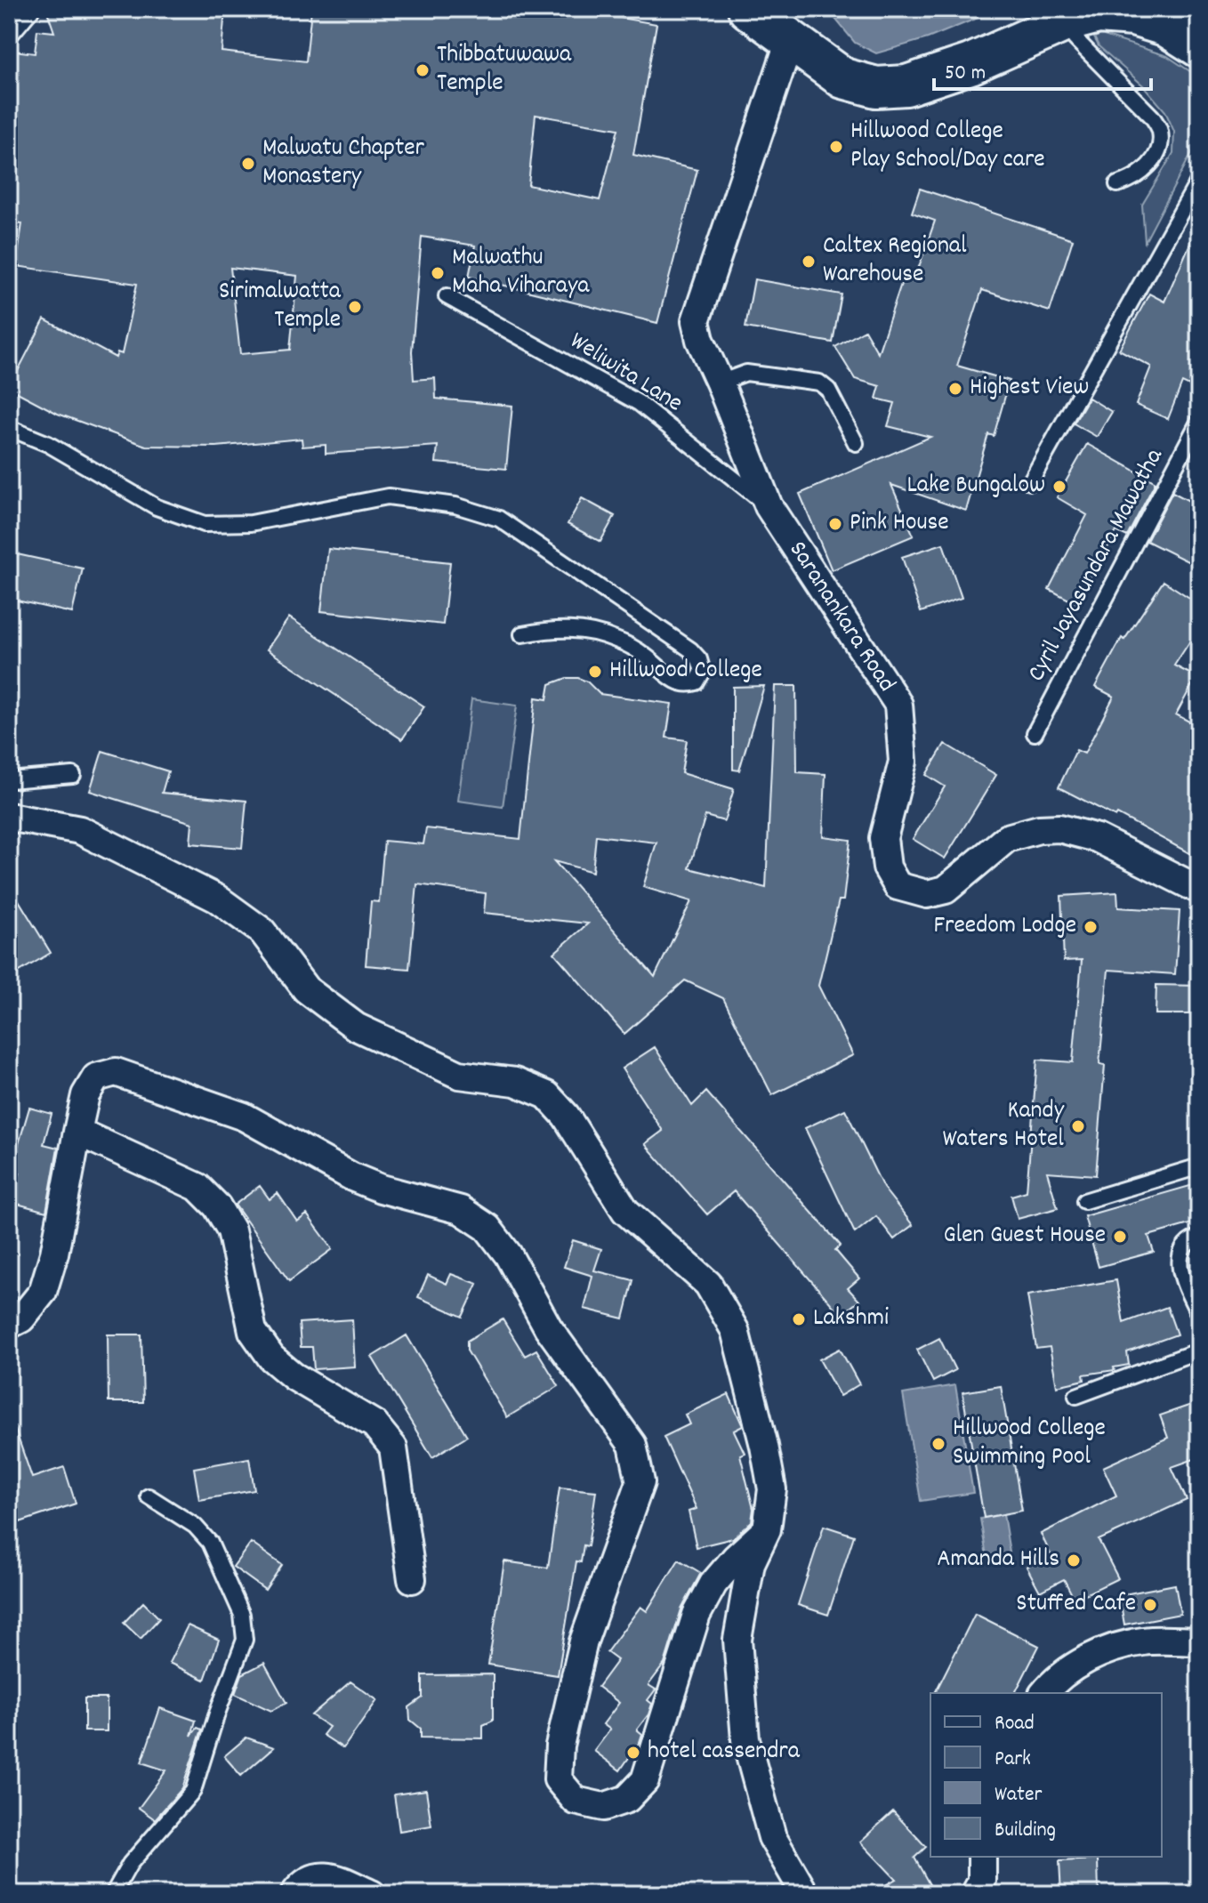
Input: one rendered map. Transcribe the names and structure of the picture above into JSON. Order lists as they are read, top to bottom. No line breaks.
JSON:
{"streets":{"street":["Saranankara Road"],"lane":["Weliwita Lane","Cyril Jayasundara Mawatha"]},"crossings":[["Weliwita Lane","Saranankara Road"]],"places":["Thibbatuwawa Temple","Hillwood College Play School/Day care","Malwatu Chapter Monastery","Caltex Regional Warehouse","Malwathu Maha Viharaya","Sirimalwatta Temple","Highest View","Lake Bungalow","Pink House","Hillwood College","Freedom Lodge","Kandy Waters Hotel","Glen Guest House","Lakshmi","Hillwood College Swimming Pool","Amanda Hills","Stuffed Cafe","hotel cassendra"],"legend":["Road","Park","Water","Building"],"scale_bar":"50 m"}
